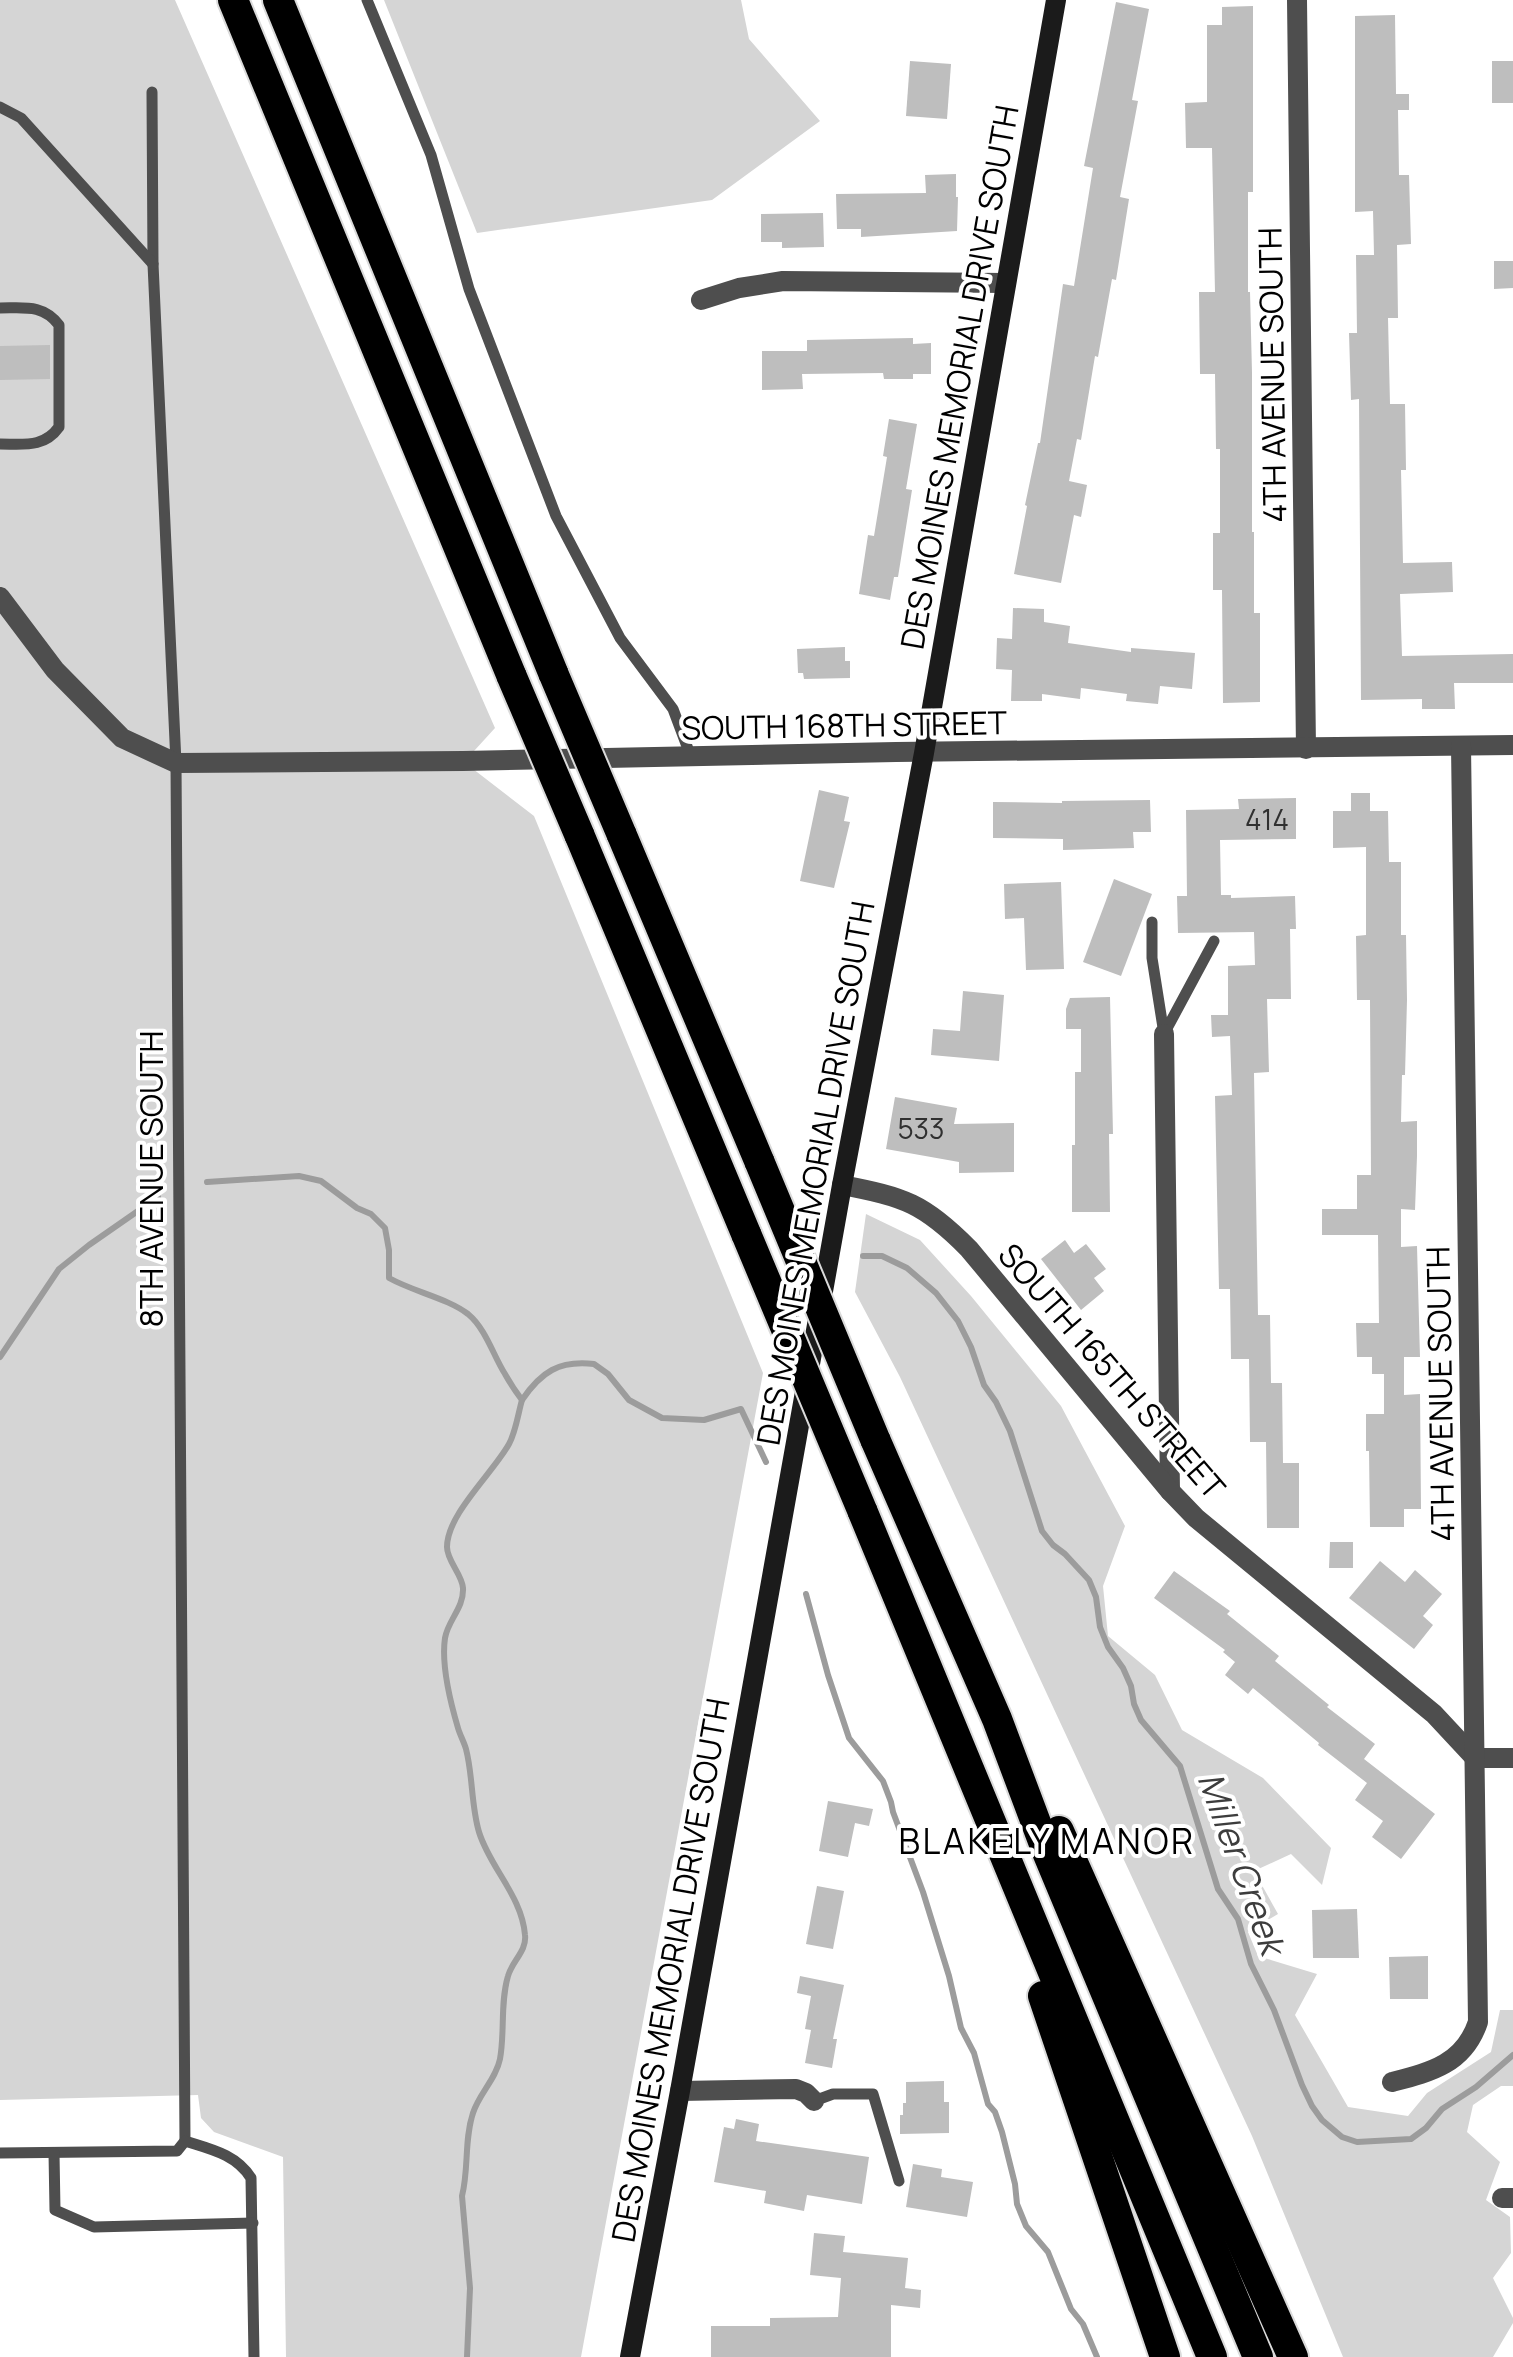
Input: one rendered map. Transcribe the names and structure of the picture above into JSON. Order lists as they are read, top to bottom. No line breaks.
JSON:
{"streets":{"main road":["DES MOINES MEMORIAL DRIVE SOUTH"],"street":["4TH AVENUE SOUTH","SOUTH 168TH STREET","SOUTH 165TH STREET"],"lane":["8TH AVENUE SOUTH"]},"crossings":[["4TH AVENUE SOUTH","SOUTH 168TH STREET"],["4TH AVENUE SOUTH","SOUTH 165TH STREET"],["DES MOINES MEMORIAL DRIVE SOUTH","SOUTH 168TH STREET"],["DES MOINES MEMORIAL DRIVE SOUTH","SOUTH 165TH STREET"],["SOUTH 168TH STREET","8TH AVENUE SOUTH"]],"districts":["BLAKELY MANOR"],"water":["Miller Creek"],"house_numbers":["414","533"]}
